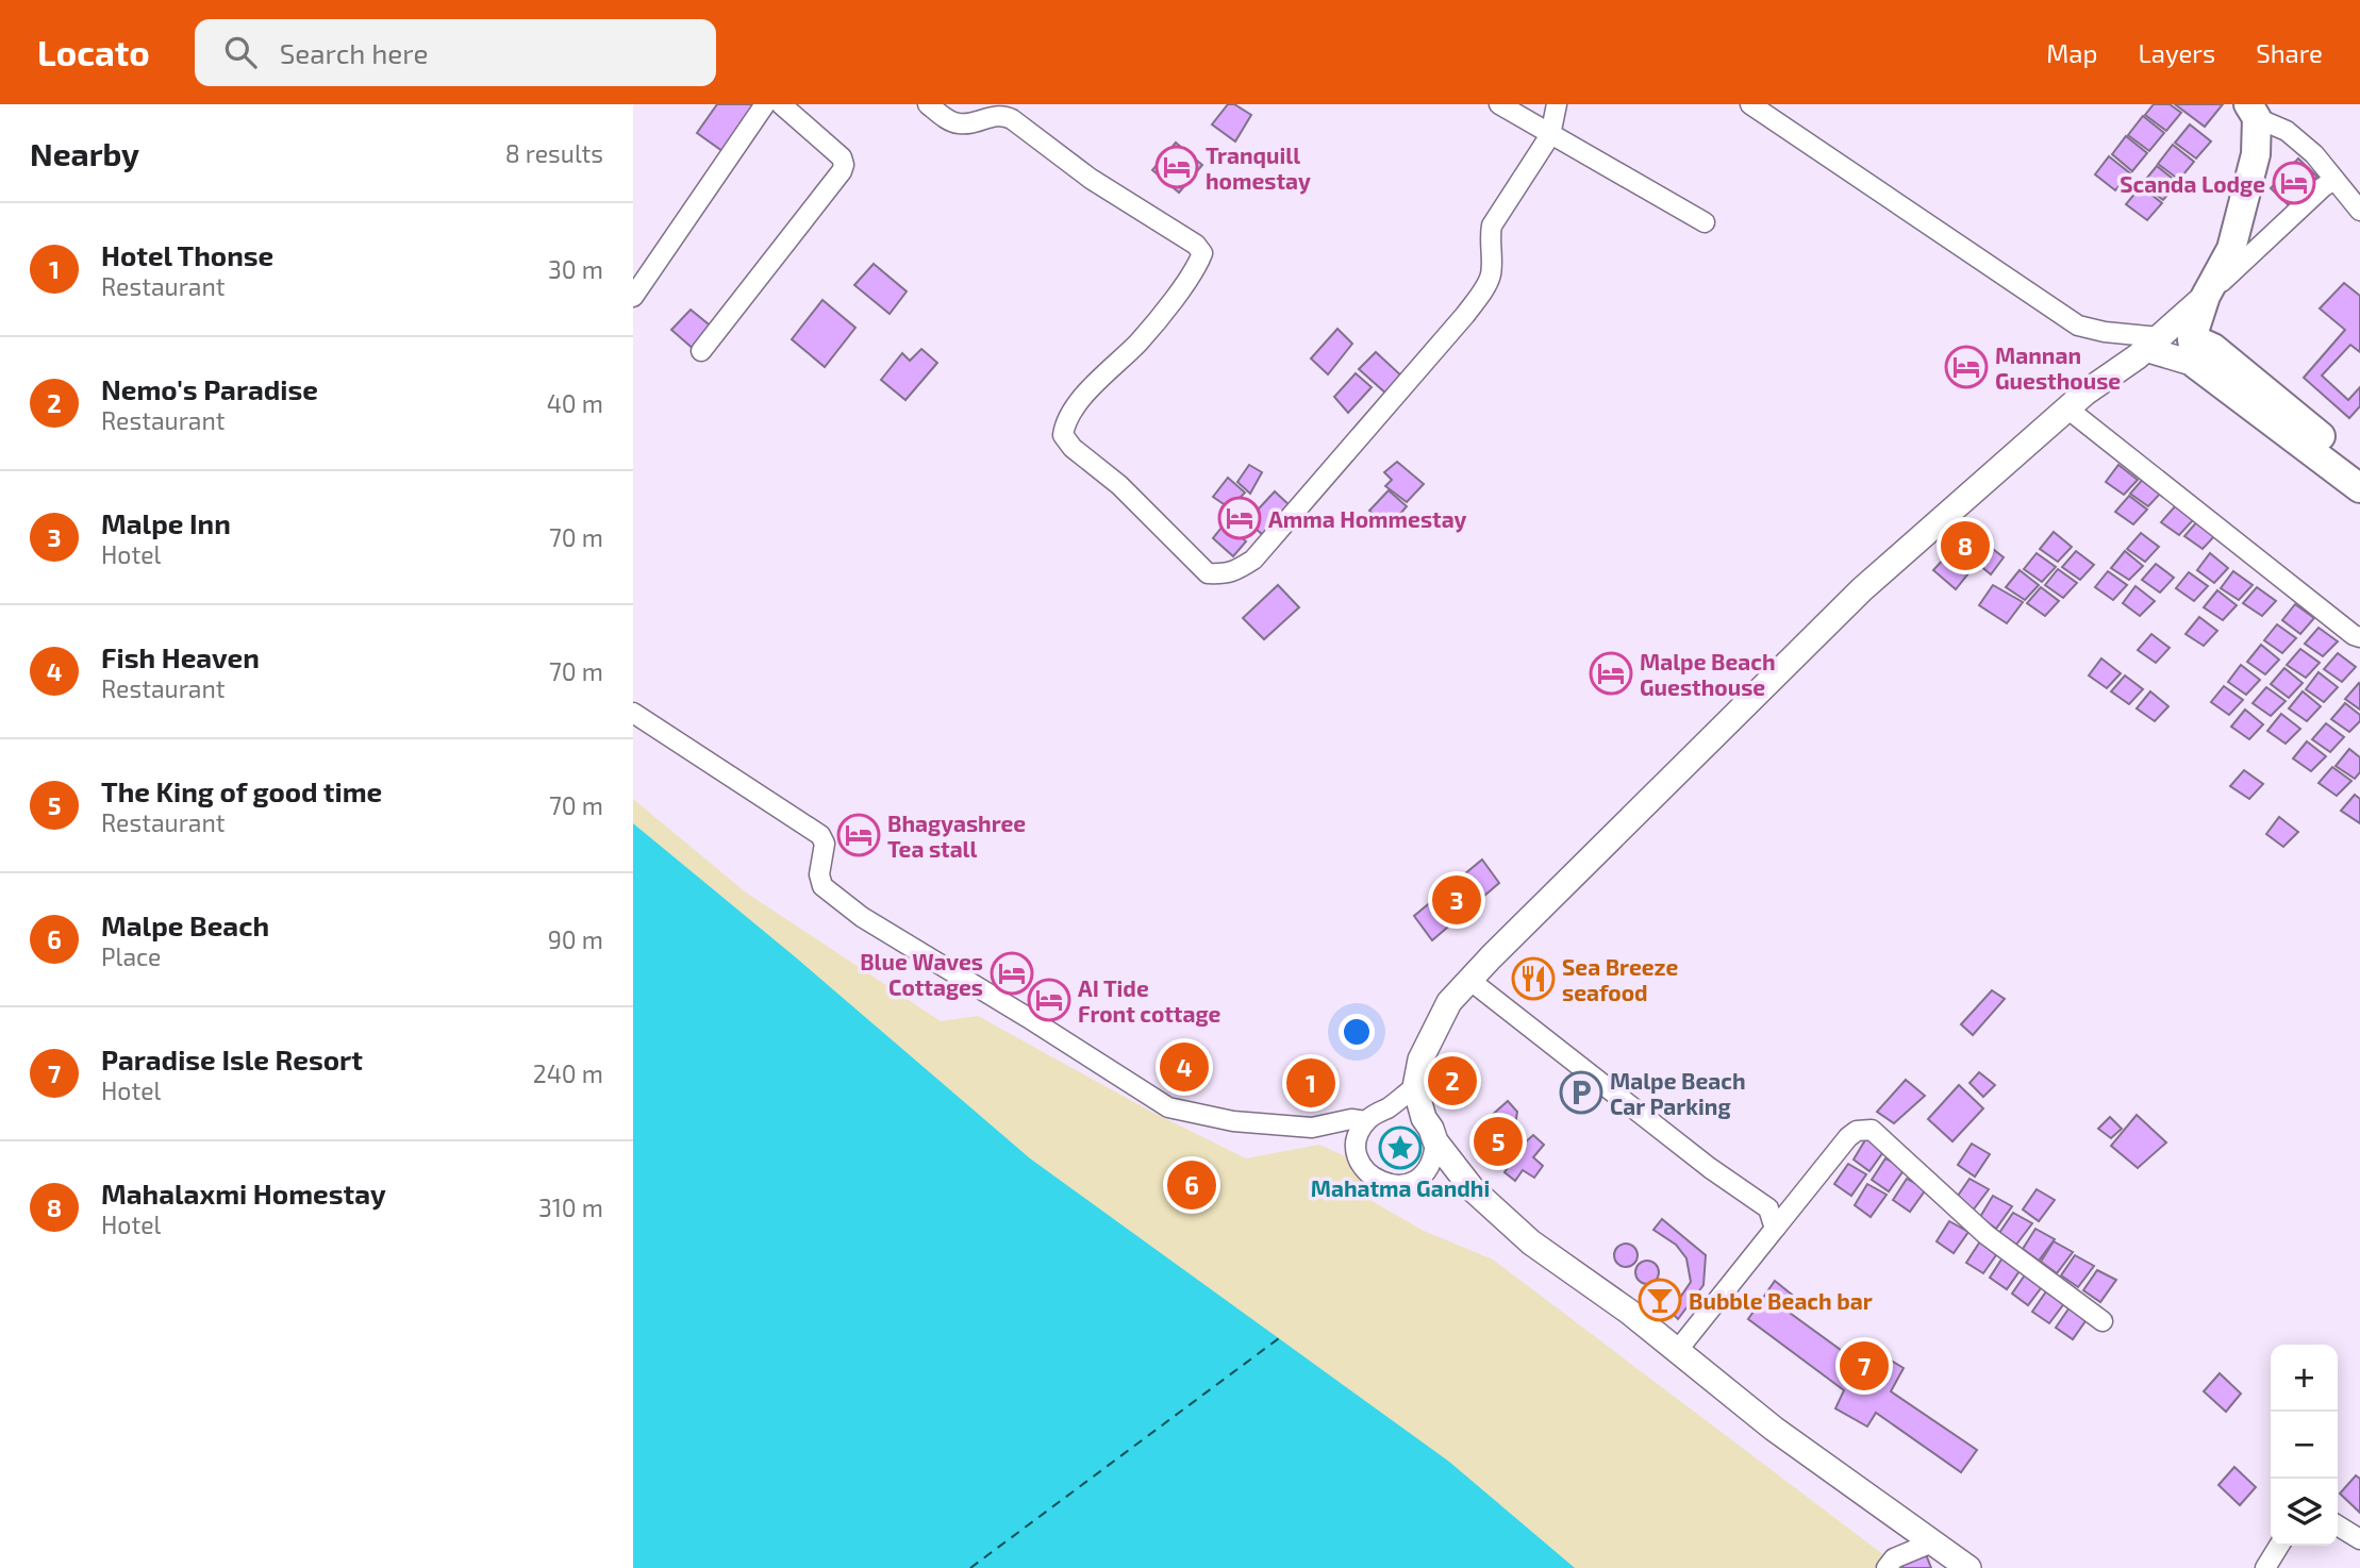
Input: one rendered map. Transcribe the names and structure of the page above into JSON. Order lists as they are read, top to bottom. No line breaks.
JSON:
{"places":{"hotel":["Tranquill homestay","Scanda Lodge","Mannan Guesthouse","Amma Hommestay","Malpe Beach Guesthouse","Bhagyashree Tea stall","Blue Waves Cottages","AI Tide Front cottage"],"restaurant":["Sea Breeze seafood"],"parking":["Malpe Beach Car Parking"],"place":["Mahatma Gandhi"],"bar":["Bubble Beach bar"]},"page":{"header":"Locato","search":"Search here","nav":["Map","Layers","Share"],"heading":["Nearby","8 results"],"list":[{"mark":"1","name":"Hotel Thonse","note":"Restaurant","value":"30 m"},{"mark":"2","name":"Nemo's Paradise","note":"Restaurant","value":"40 m"},{"mark":"3","name":"Malpe Inn","note":"Hotel","value":"70 m"},{"mark":"4","name":"Fish Heaven","note":"Restaurant","value":"70 m"},{"mark":"5","name":"The King of good time","note":"Restaurant","value":"70 m"},{"mark":"6","name":"Malpe Beach","note":"Place","value":"90 m"},{"mark":"7","name":"Paradise Isle Resort","note":"Hotel","value":"240 m"},{"mark":"8","name":"Mahalaxmi Homestay","note":"Hotel","value":"310 m"}],"pins":["8","3","4","2","1","5","6","7"],"map_buttons":["+","−"]}}
